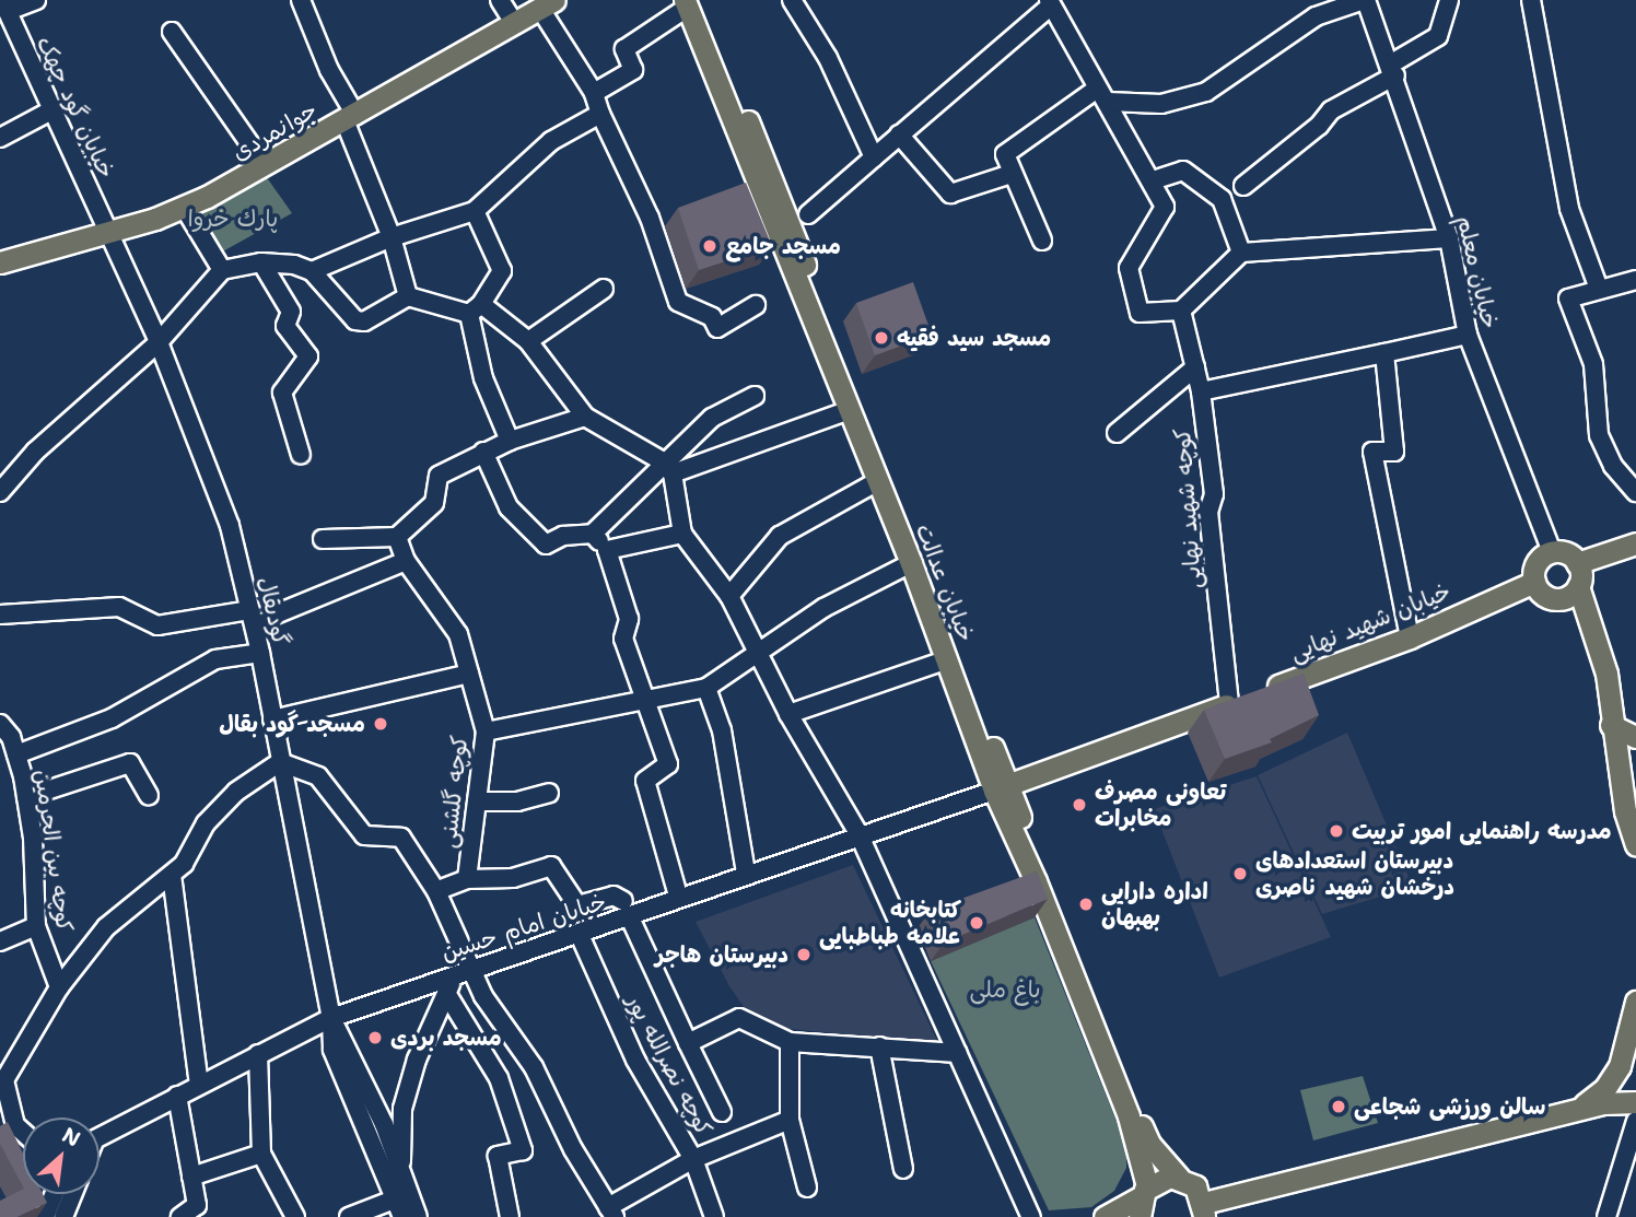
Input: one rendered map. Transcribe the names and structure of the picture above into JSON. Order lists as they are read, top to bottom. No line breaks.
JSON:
{"streets":{"main road":["جوانمردی","خیابان عدالت","خیابان شهید نهایی"],"street":["خیابان گود چهک","خیابان معلم","کوچه شهید نهایی","گودبقال","کوچه گلشنی","کوچه بین الحرمین","خیابان امام حسین","کوچه نصرالله پور"]},"crossings":[["خیابان گود چهک","جوانمردی"],["خیابان گود چهک","گودبقال"],["جوانمردی","گودبقال"],["خیابان معلم","خیابان شهید نهایی"],["کوچه شهید نهایی","خیابان شهید نهایی"],["خیابان عدالت","خیابان شهید نهایی"],["خیابان عدالت","خیابان امام حسین"],["گودبقال","خیابان امام حسین"],["خیابان شهید نهایی","خیابان امام حسین"],["خیابان امام حسین","کوچه نصرالله پور"]],"parks":["پارك خروا","باغ ملی"],"places":["مسجد جامع","مسجد سید فقیه","مسجد گود بقال","تعاونی مصرف مخابرات","مدرسه راهنمایی امور تربیت","دبیرستان استعدادهای درخشان شهید ناصری","اداره دارایی بهبهان","کتابخانه علامه طباطبایی","دبیرستان هاجر","مسجد بردی","سالن ورزشی شجاعی"],"north":"top right"}
